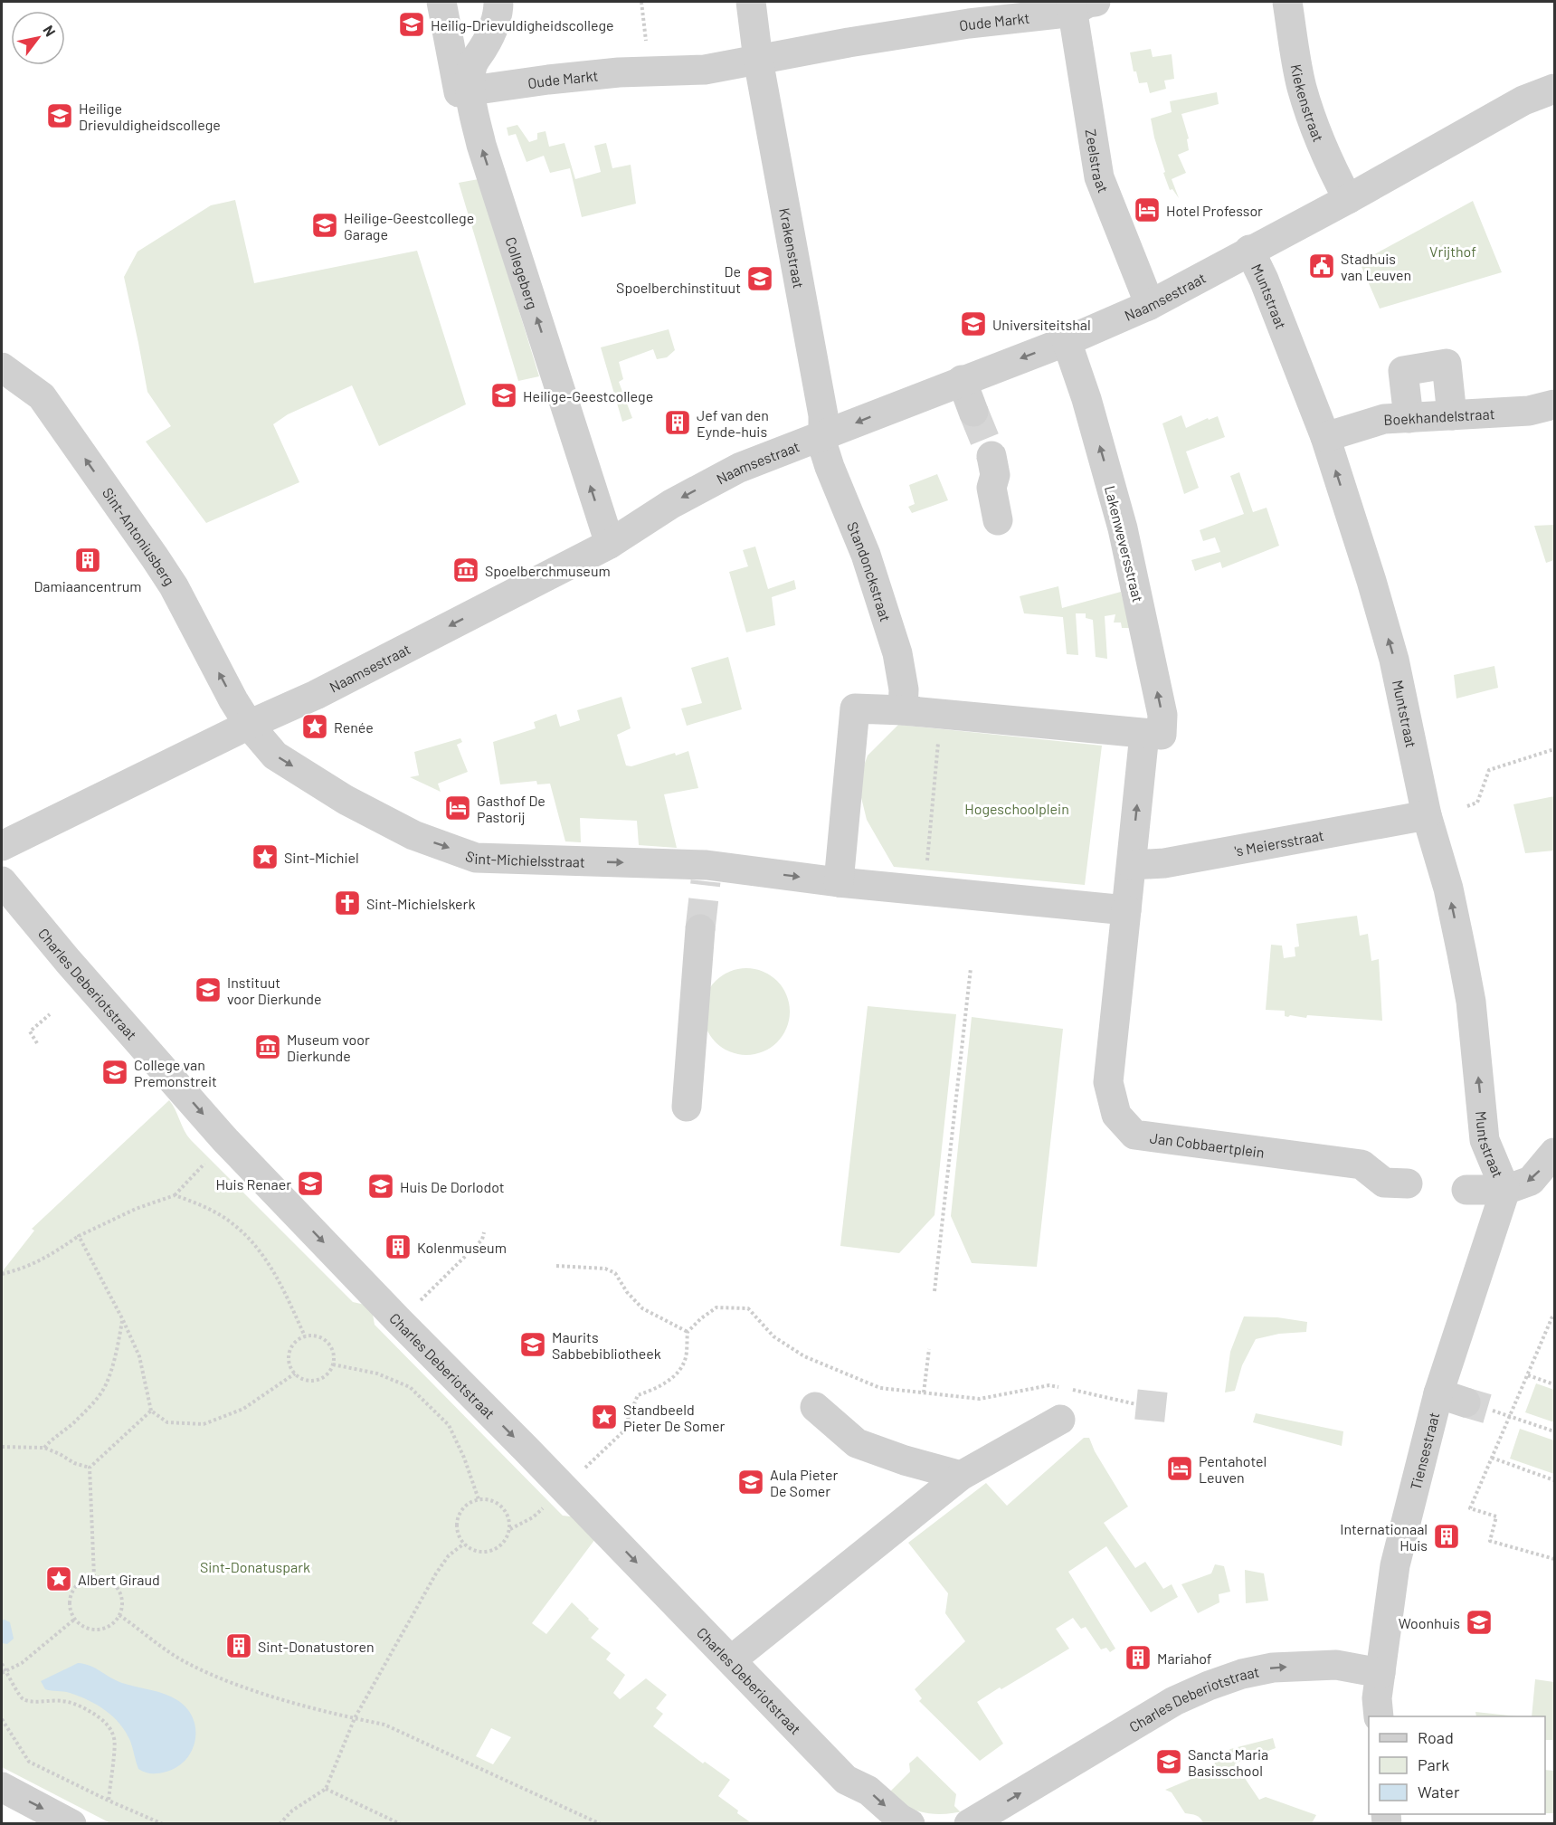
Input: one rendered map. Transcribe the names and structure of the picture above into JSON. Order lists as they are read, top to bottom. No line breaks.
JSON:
{"streets":{"street":["Oude Markt","Kiekenstraat","Zeelstraat","Krakenstraat","Collegeberg","Naamsestraat","Muntstraat","Boekhandelstraat","Sint-Antoniusberg","Lakenweversstraat","Standonckstraat","'s Meiersstraat","Sint-Michielsstraat","Charles Deberiotstraat","Jan Cobbaertplein","Tiensestraat"]},"crossings":[["Oude Markt","Zeelstraat"],["Oude Markt","Krakenstraat"],["Oude Markt","Collegeberg"],["Kiekenstraat","Naamsestraat"],["Zeelstraat","Naamsestraat"],["Krakenstraat","Naamsestraat"],["Krakenstraat","Standonckstraat"],["Collegeberg","Naamsestraat"],["Naamsestraat","Muntstraat"],["Naamsestraat","Sint-Antoniusberg"],["Naamsestraat","Lakenweversstraat"],["Naamsestraat","Standonckstraat"],["Naamsestraat","Sint-Michielsstraat"],["Muntstraat","Boekhandelstraat"],["Muntstraat","'s Meiersstraat"],["Muntstraat","Tiensestraat"],["Sint-Antoniusberg","Sint-Michielsstraat"],["Charles Deberiotstraat","Tiensestraat"]],"one_way":["Collegeberg","Naamsestraat","Muntstraat","Sint-Antoniusberg","Lakenweversstraat","Sint-Michielsstraat","Charles Deberiotstraat"],"parks":["Vrijthof","Hogeschoolplein","Sint-Donatuspark"],"places":{"school or university":["Heilig-Drievuldigheidscollege","Heilige Drievuldigheidscollege","Heilige-Geestcollege Garage","De Spoelberchinstituut","Universiteitshal","Heilige-Geestcollege","Instituut voor Dierkunde","College van Premonstreit","Huis Renaer","Huis De Dorlodot","Maurits Sabbebibliotheek","Aula Pieter De Somer","Woonhuis","Sancta Maria Basisschool"],"hotel":["Hotel Professor","Gasthof De Pastorij","Pentahotel Leuven"],"public building":["Stadhuis van Leuven"],"building":["Jef van den Eynde-huis","Damiaancentrum","Kolenmuseum","Internationaal Huis","Sint-Donatustoren","Mariahof"],"museum":["Spoelberchmuseum","Museum voor Dierkunde"],"place":["Renée","Sint-Michiel","Standbeeld Pieter De Somer","Albert Giraud"],"church":["Sint-Michielskerk"]},"legend":["Road","Park","Water"],"north":"top right"}
